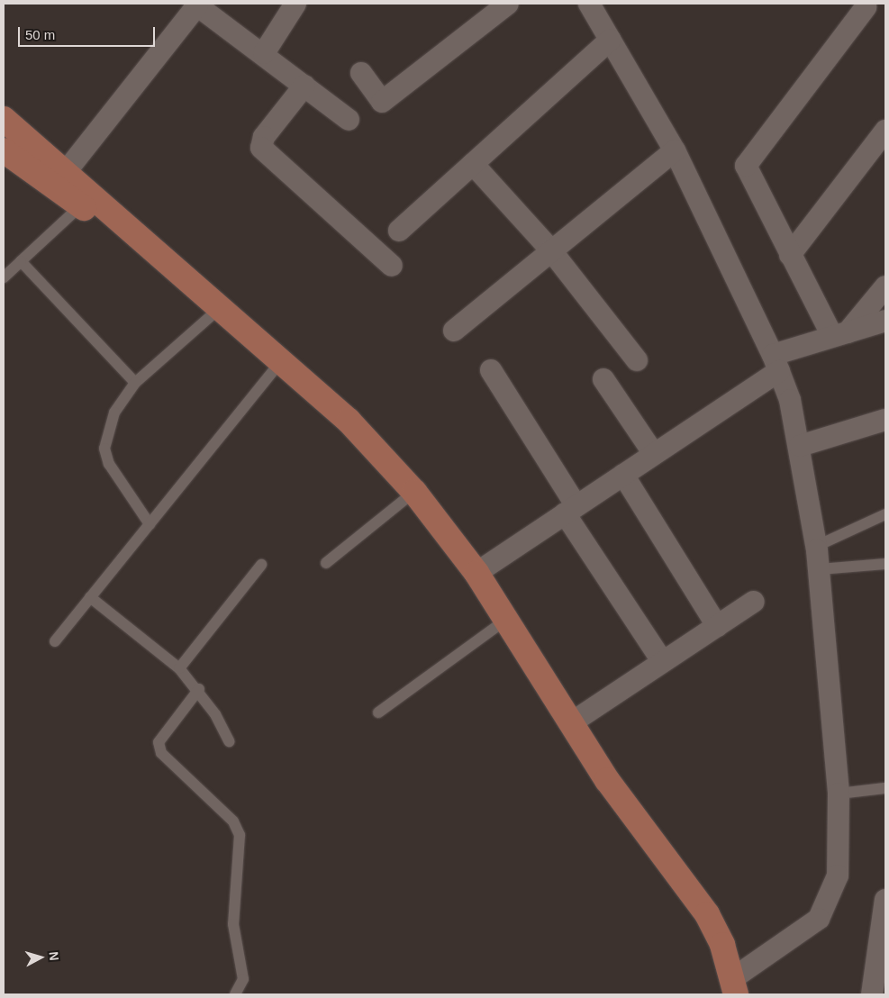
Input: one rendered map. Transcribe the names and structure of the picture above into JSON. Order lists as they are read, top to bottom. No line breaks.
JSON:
{"scale_bar":"50 m","north":"right"}
